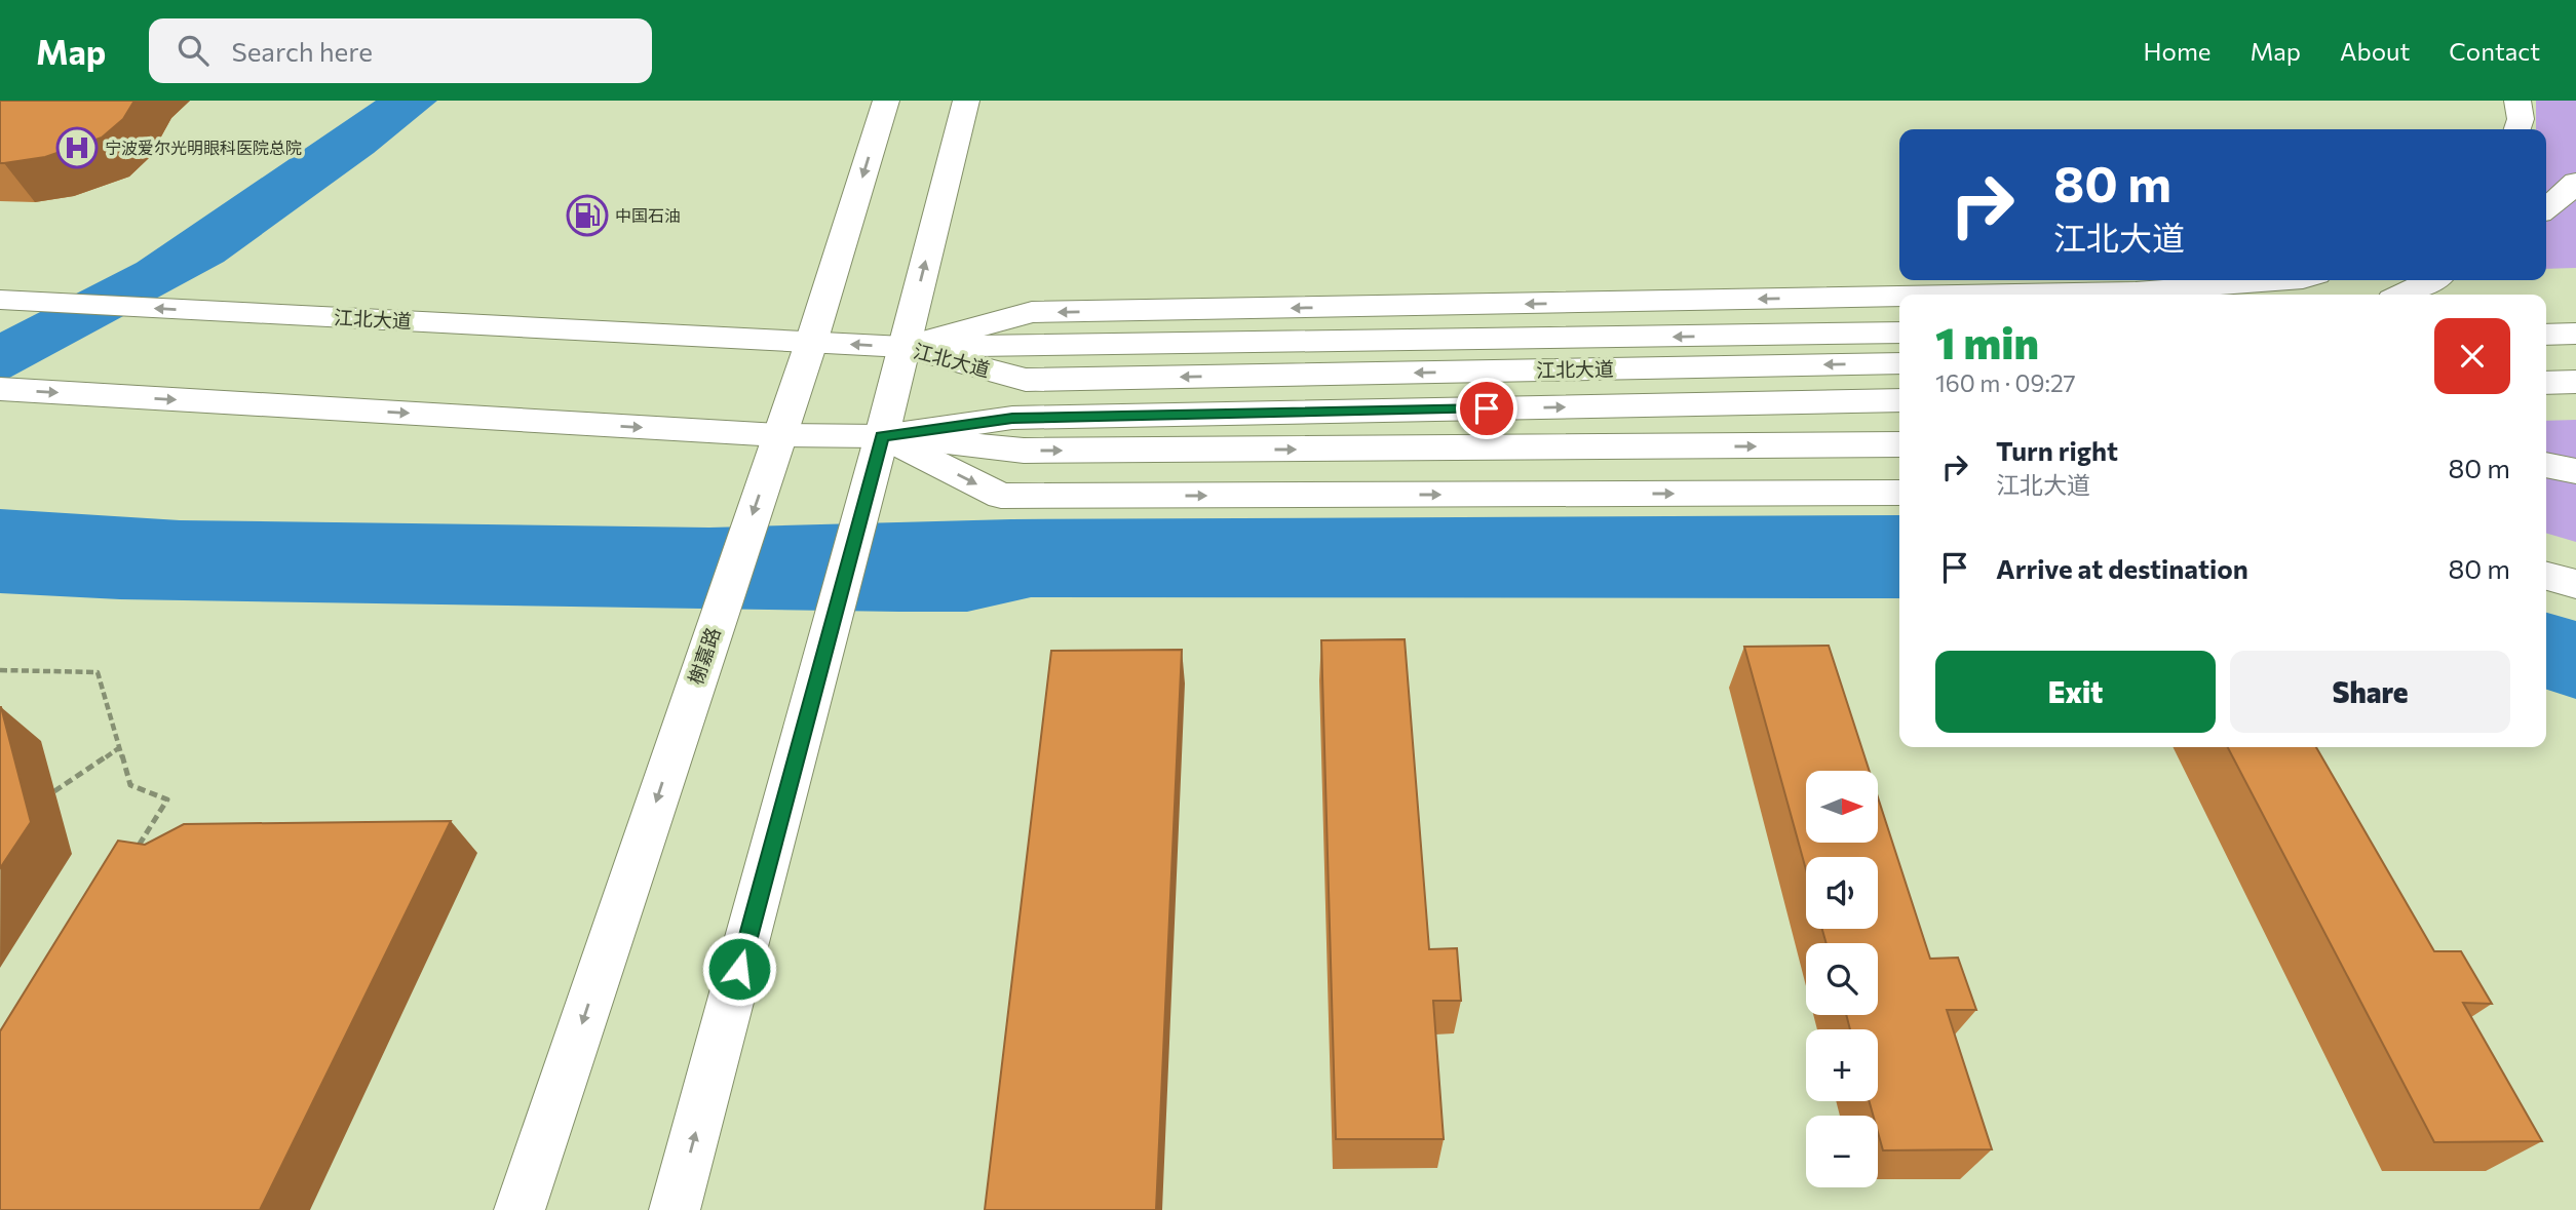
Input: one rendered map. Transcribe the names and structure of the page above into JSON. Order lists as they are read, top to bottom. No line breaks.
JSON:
{"streets":{"main road":["江北大道","榭嘉路"]},"crossings":[["江北大道","榭嘉路"]],"places":{"hospital":["宁波爱尔光明眼科医院总院"],"fuel station":["中国石油"]},"north":"right","page":{"header":"Map","search":"Search here","nav":["Home","Map","About","Contact"],"turn":["80 m","江北大道"],"heading":["1 min","160 m · 09:27"],"list":[{"name":"Turn right","note":"江北大道","value":"80 m"},{"name":"Arrive at destination","value":"80 m"}],"buttons":["Exit","Share"],"map_buttons":["+","−"]}}
